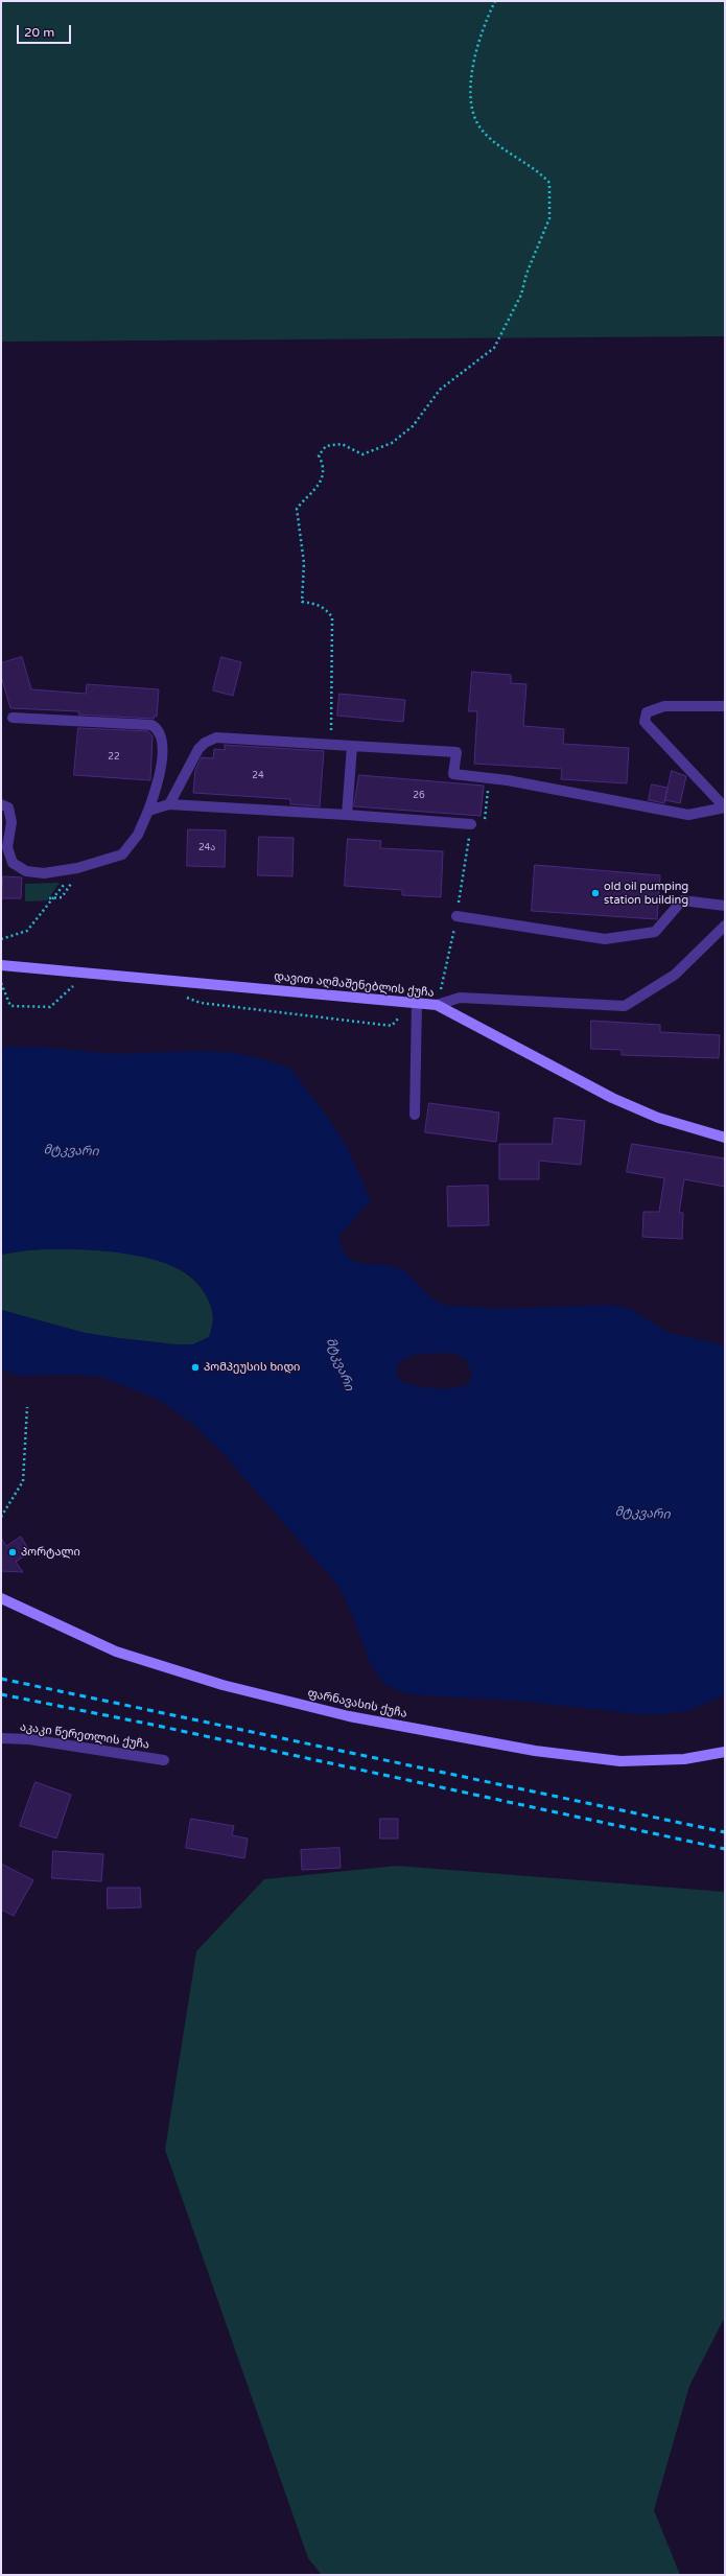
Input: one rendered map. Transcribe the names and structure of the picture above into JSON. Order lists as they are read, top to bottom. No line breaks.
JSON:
{"streets":{"main road":["დავით აღმაშენებლის ქუჩა","ფარნავასის ქუჩა"],"street":["აკაკი წერეთლის ქუჩა"]},"water":["მტკვარი"],"places":["old oil pumping station building","პომპეუსის ხიდი","პორტალი"],"house_numbers":["22","24","26","24ა"],"scale_bar":"20 m"}
